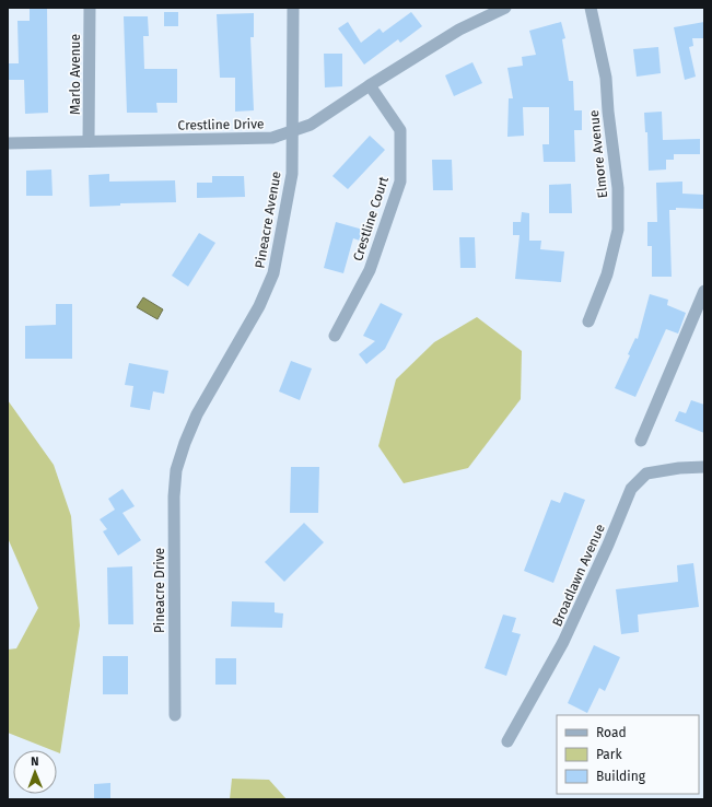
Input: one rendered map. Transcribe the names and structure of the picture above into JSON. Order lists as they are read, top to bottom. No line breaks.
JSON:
{"streets":{"street":["Marlo Avenue","Crestline Drive","Elmore Avenue","Crestline Court","Pineacre Avenue","Broadlawn Avenue","Pineacre Drive"]},"crossings":[["Marlo Avenue","Crestline Drive"],["Crestline Drive","Crestline Court"],["Crestline Drive","Pineacre Avenue"],["Pineacre Avenue","Pineacre Drive"]],"legend":["Road","Park","Building"],"north":"top"}
